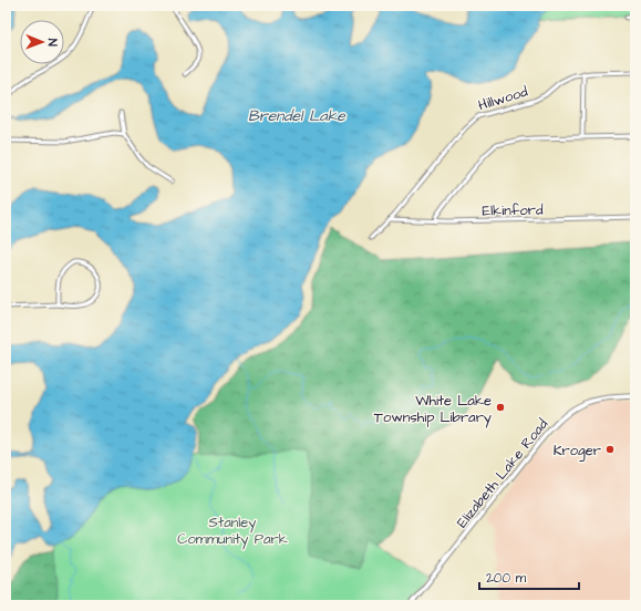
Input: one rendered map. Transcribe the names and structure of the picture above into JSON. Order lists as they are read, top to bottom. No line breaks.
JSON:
{"streets":{"street":["Hillwood","Elkinford","Elizabeth Lake Road"]},"crossings":[["Hillwood","Elkinford"]],"water":["Brendel Lake"],"parks":["Stanley Community Park"],"places":["White Lake Township Library","Kroger"],"scale_bar":"200 m","north":"right"}
